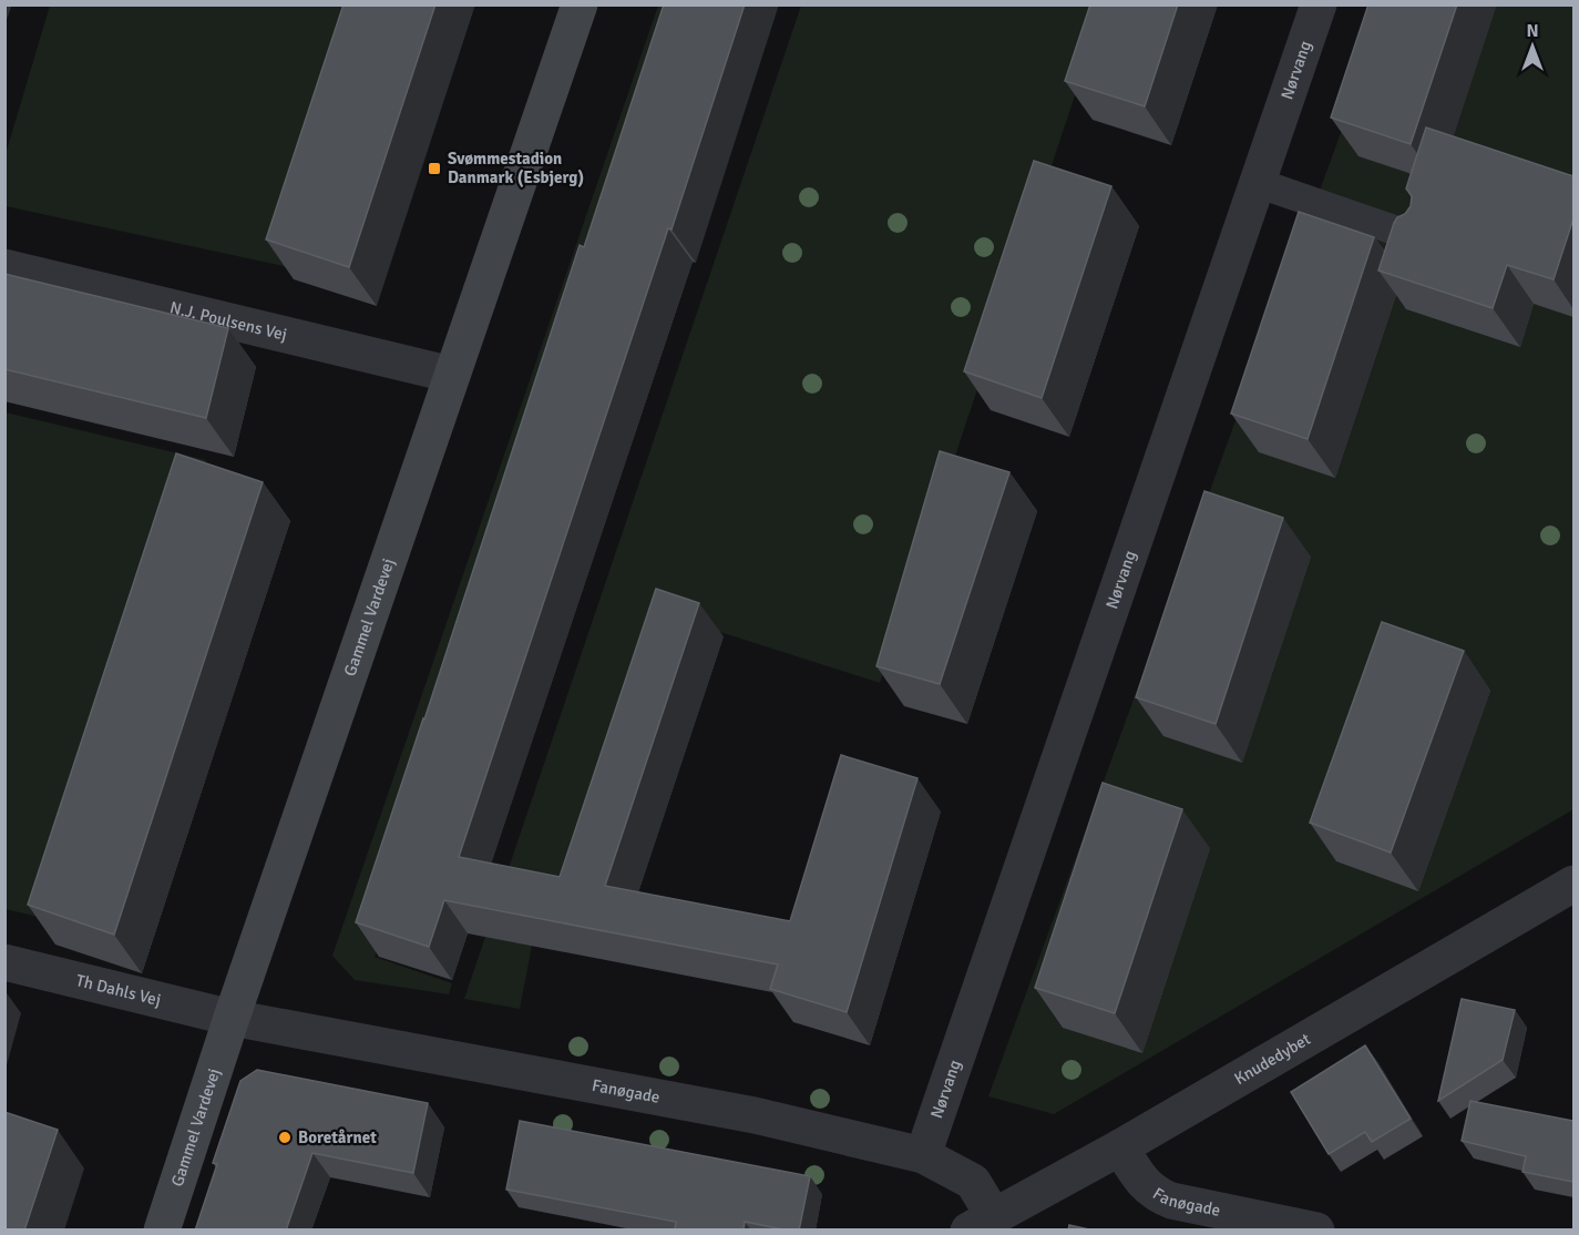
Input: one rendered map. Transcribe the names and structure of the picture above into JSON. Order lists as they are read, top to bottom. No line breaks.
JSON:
{"streets":{"street":["Nørvang","N.J. Poulsens Vej","Gammel Vardevej","Th Dahls Vej","Knudedybet","Fanøgade"]},"crossings":[["Nørvang","Fanøgade"],["N.J. Poulsens Vej","Gammel Vardevej"],["Gammel Vardevej","Th Dahls Vej"],["Gammel Vardevej","Fanøgade"],["Th Dahls Vej","Fanøgade"],["Knudedybet","Fanøgade"]],"places":{"transit":["Svømmestadion Danmark (Esbjerg)"],"other":["Boretårnet"]},"north":"top"}
